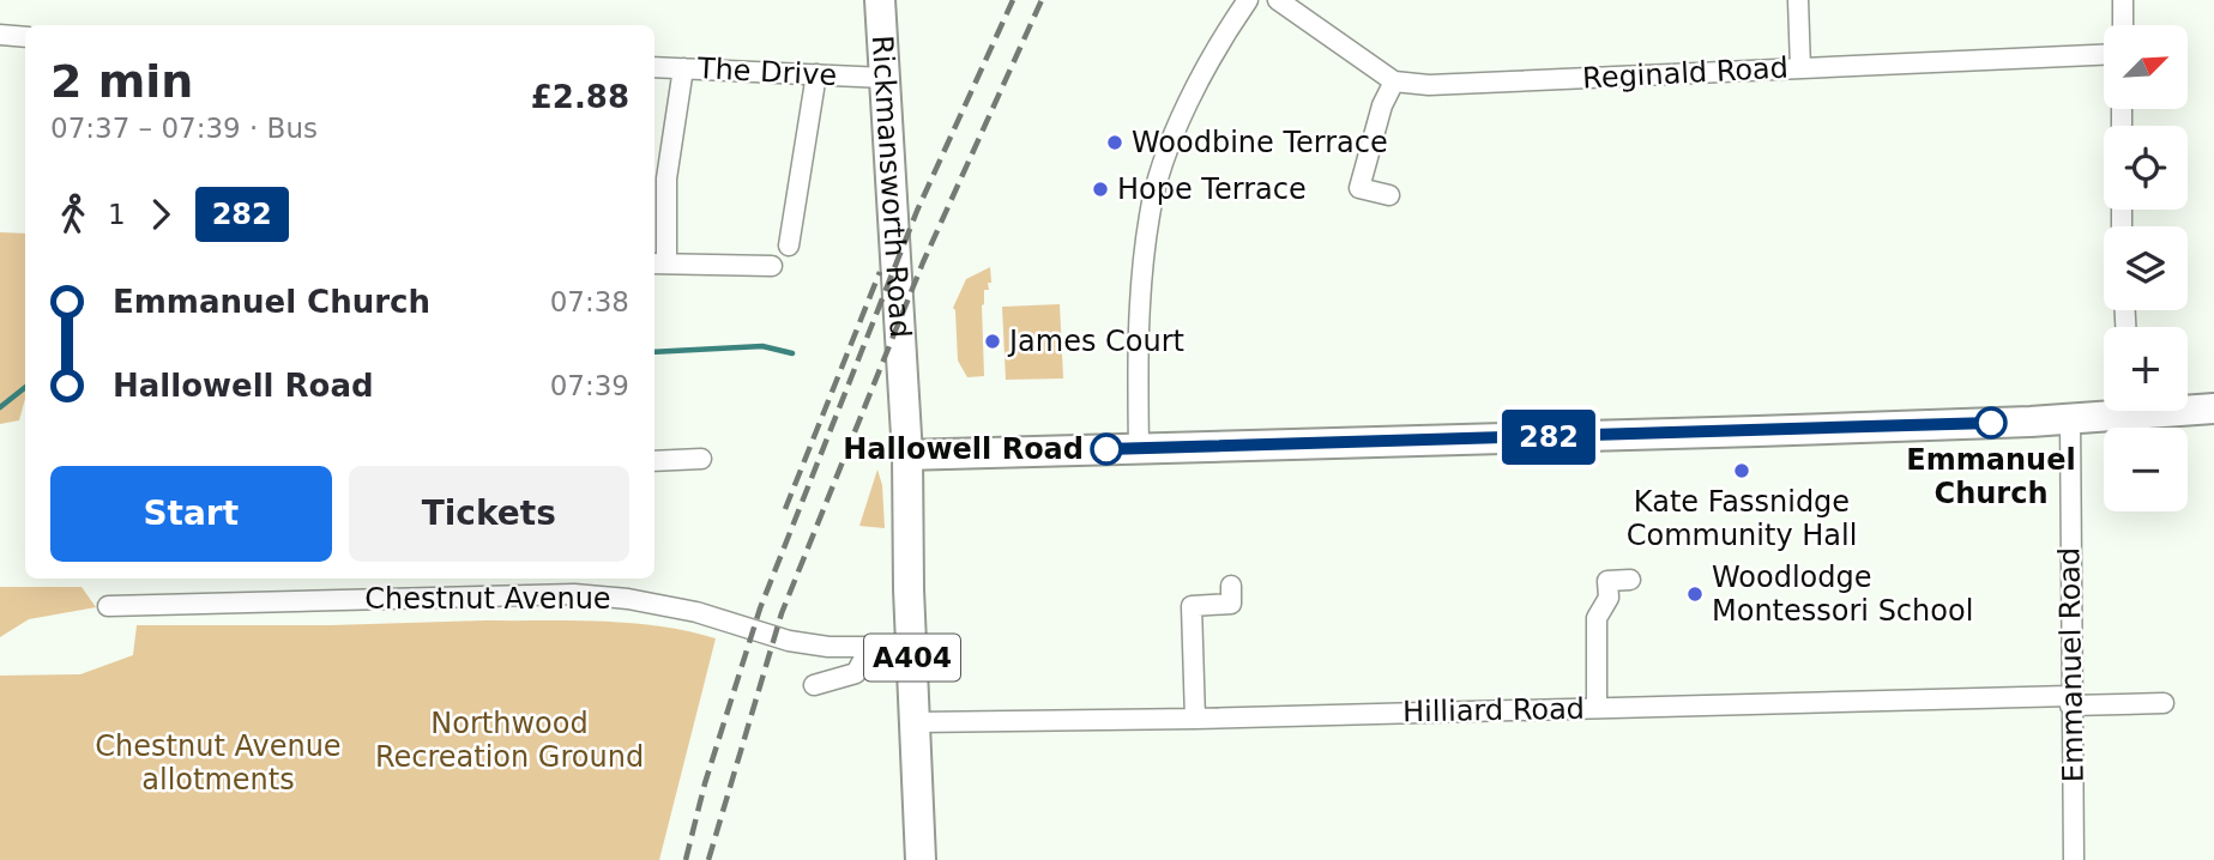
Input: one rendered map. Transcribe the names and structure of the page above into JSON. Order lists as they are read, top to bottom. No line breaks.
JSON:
{"streets":{"main road":["Rickmansworth Road","A404"],"street":["The Drive","Reginald Road","Chestnut Avenue","Emmanuel Road","Hilliard Road"]},"crossings":[["The Drive","Rickmansworth Road"],["Rickmansworth Road","A404"],["Chestnut Avenue","A404"],["A404","Hilliard Road"],["Emmanuel Road","Hilliard Road"]],"parks":["Northwood Recreation Ground","Chestnut Avenue allotments"],"places":["Woodbine Terrace","Hope Terrace","James Court","Emmanuel Church","Hallowell Road","Kate Fassnidge Community Hall","Woodlodge Montessori School"],"lines":["bus line 282"],"north":"top right","page":{"on_map":"282","map_buttons":["+","−"],"heading":["2 min","07:37 – 07:39 · Bus","£2.88"],"legs":["1","282"],"list":[{"name":"Emmanuel Church","value":"07:38"},{"name":"Hallowell Road","value":"07:39"}],"buttons":["Start","Tickets"]}}
